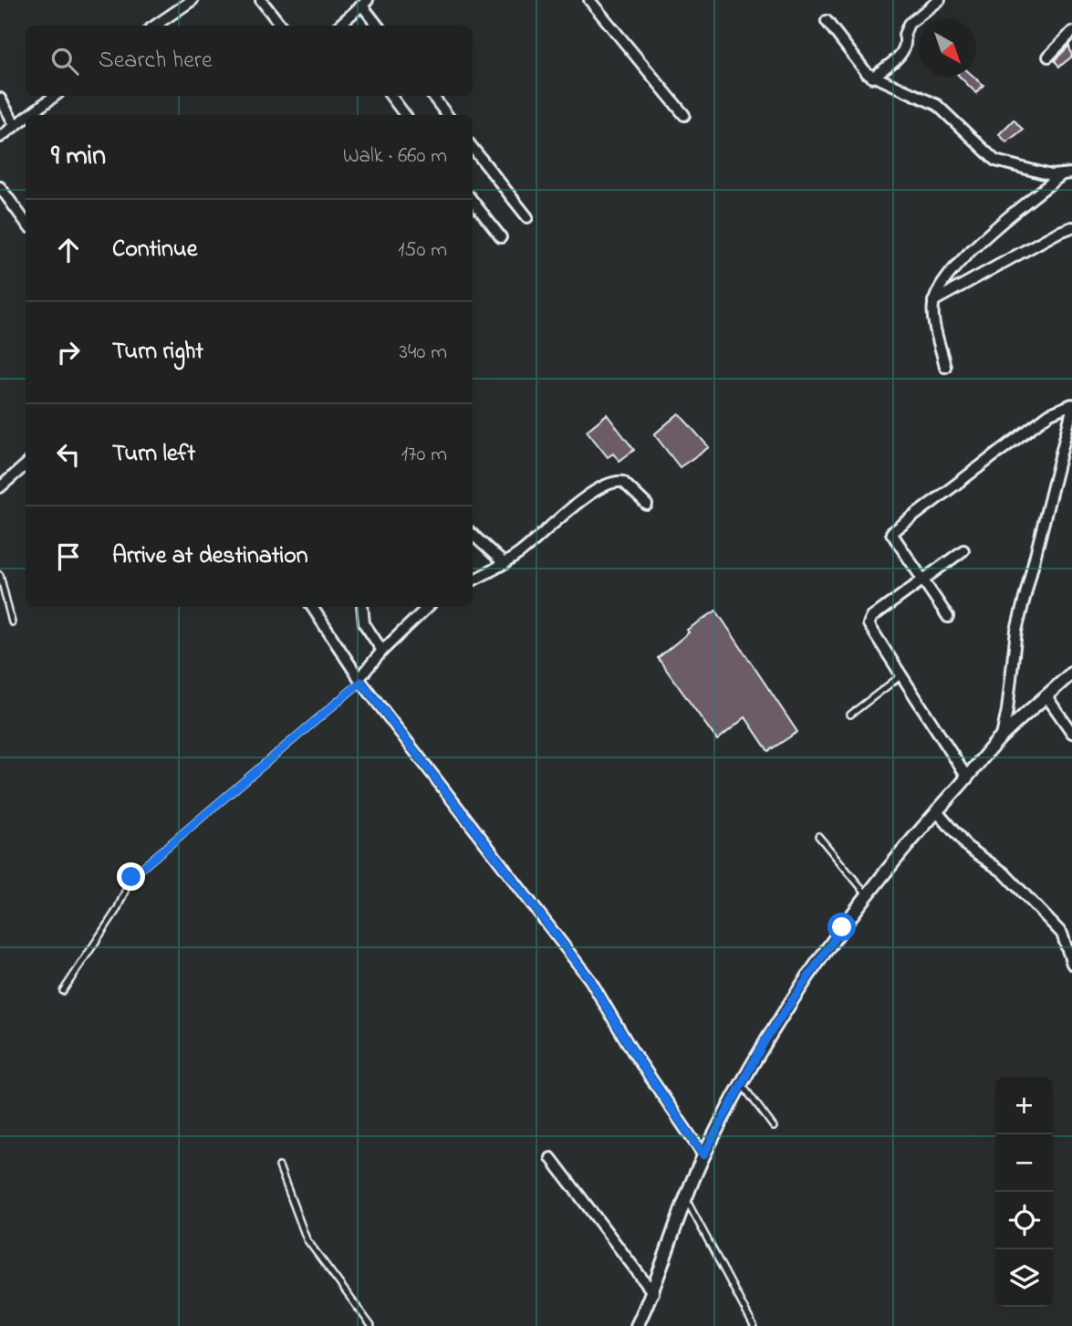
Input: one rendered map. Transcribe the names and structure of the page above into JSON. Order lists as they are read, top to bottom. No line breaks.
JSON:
{"north":"bottom right","page":{"search":"Search here","heading":["9 min","Walk · 660 m"],"list":[["Continue","150 m"],["Turn right","340 m"],["Turn left","170 m"],"Arrive at destination"],"map_buttons":["+","−"]}}
